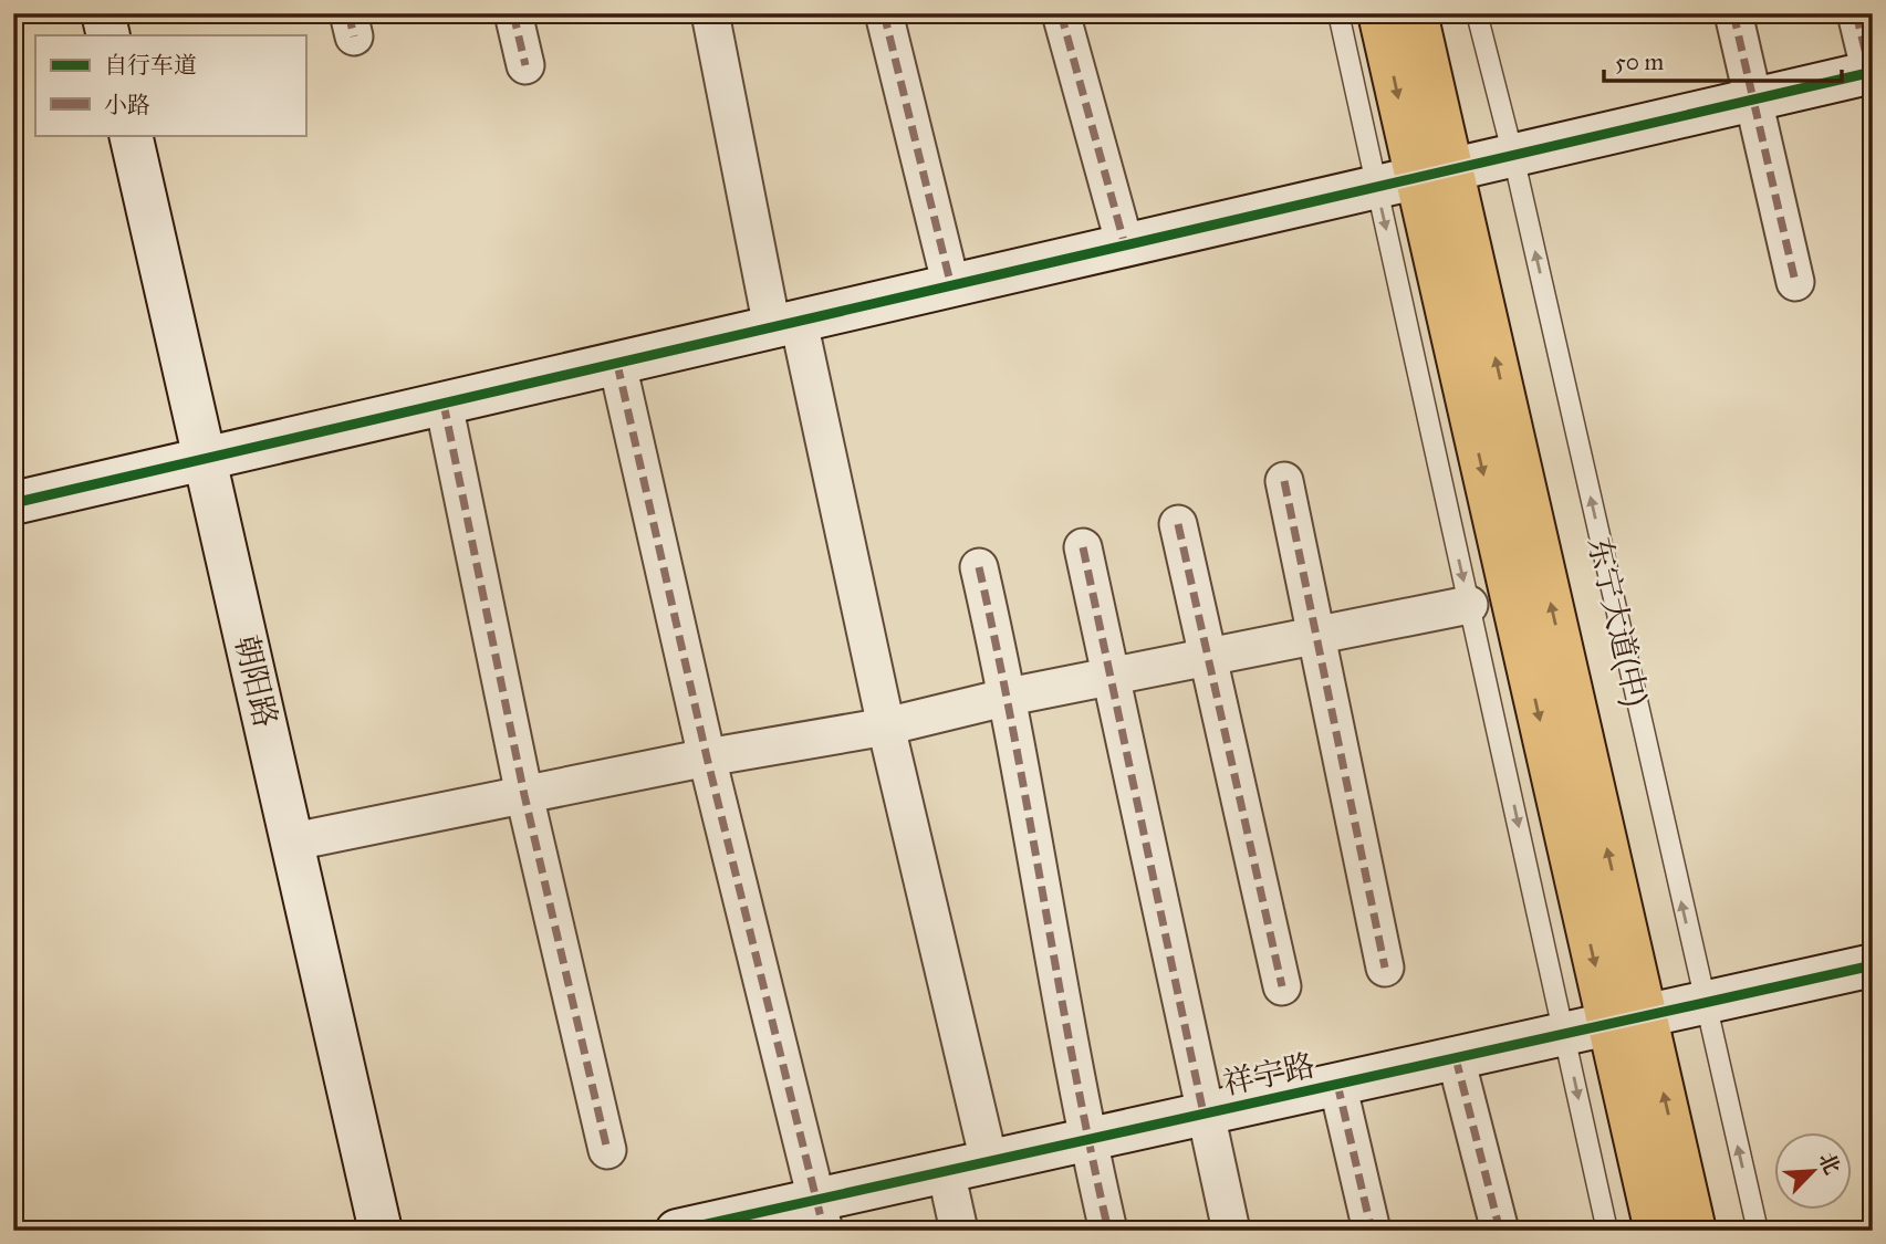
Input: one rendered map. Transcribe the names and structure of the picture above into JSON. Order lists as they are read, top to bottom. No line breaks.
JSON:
{"streets":{"street":["朝阳路","祥宁路"],"lane":["东宁大道(中)"]},"crossings":[["东宁大道(中)","祥宁路"]],"legend":["自行车道","小路"],"scale_bar":"50 m","north":"top right"}
